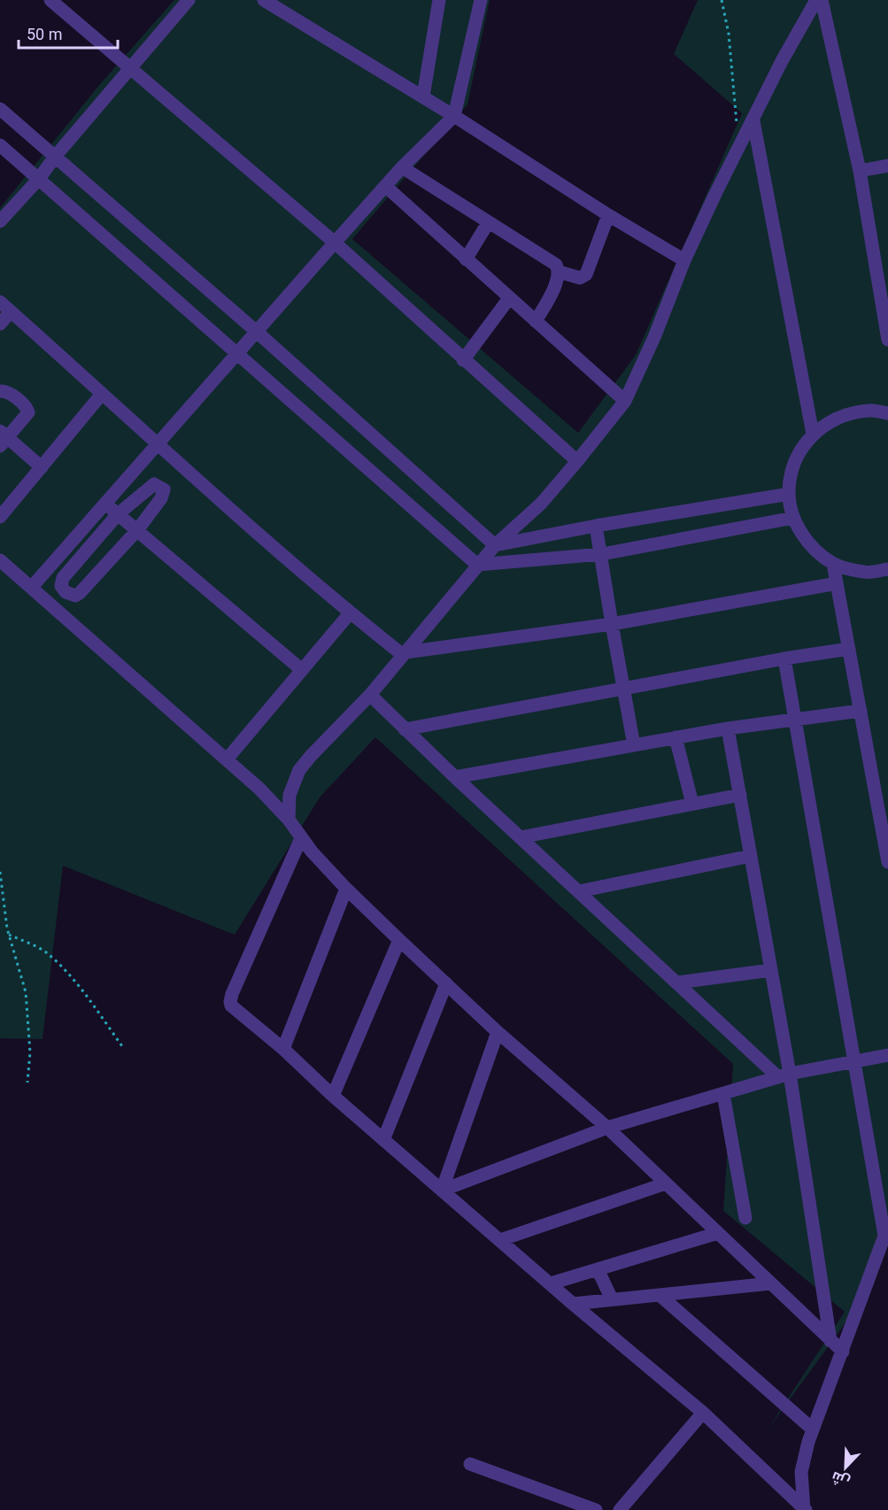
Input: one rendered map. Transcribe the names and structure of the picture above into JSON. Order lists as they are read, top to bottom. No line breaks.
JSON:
{"scale_bar":"50 m","north":"bottom left"}
